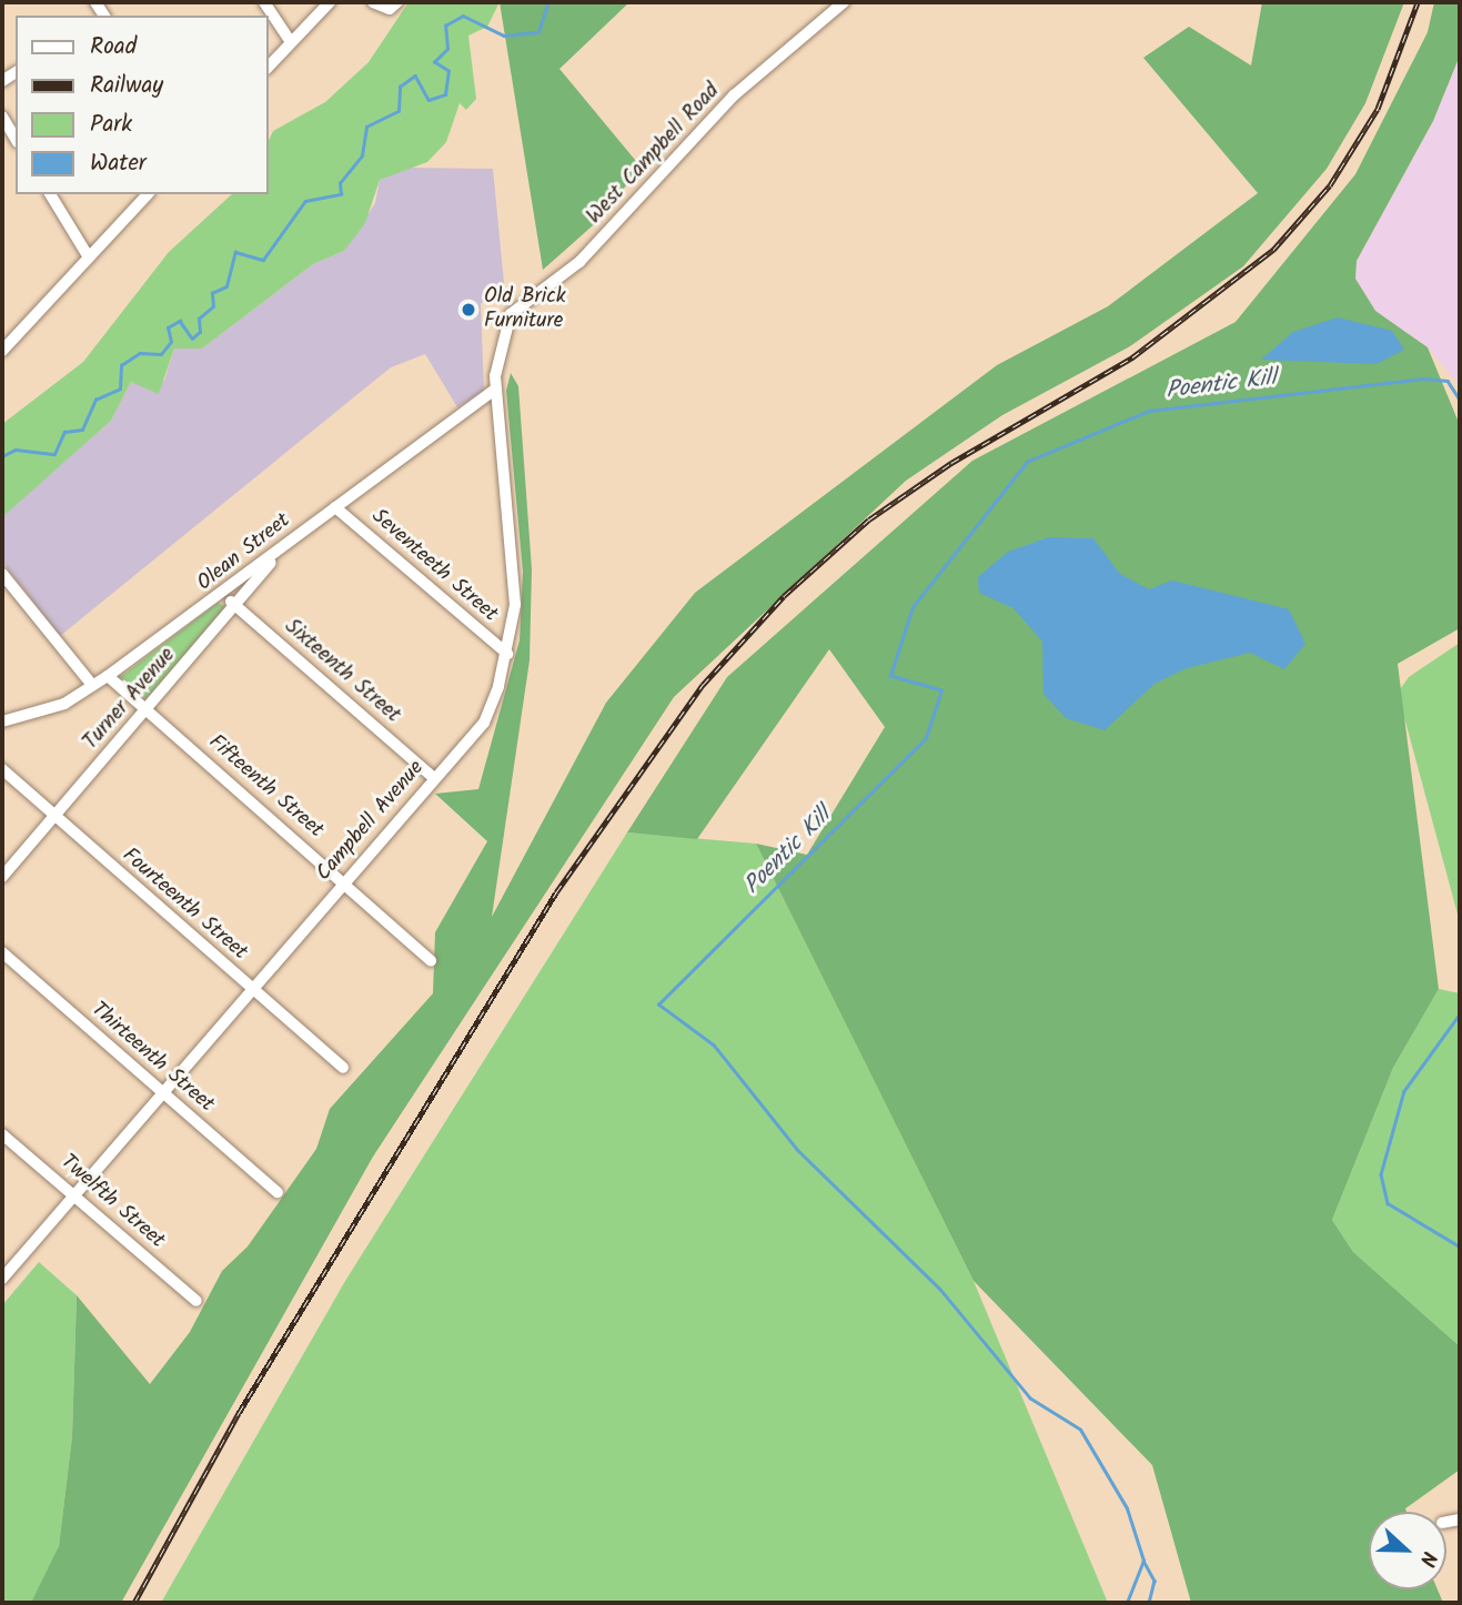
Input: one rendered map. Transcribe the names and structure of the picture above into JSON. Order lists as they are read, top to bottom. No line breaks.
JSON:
{"streets":{"street":["West Campbell Road","Olean Street","Seventeeth Street","Sixteenth Street","Turner Avenue","Fifteenth Street","Campbell Avenue","Fourteenth Street","Thirteenth Street","Twelfth Street"]},"crossings":[["West Campbell Road","Campbell Avenue"],["Olean Street","Seventeeth Street"],["Olean Street","Sixteenth Street"],["Olean Street","Turner Avenue"],["Olean Street","Fifteenth Street"],["Olean Street","Campbell Avenue"],["Seventeeth Street","Campbell Avenue"],["Sixteenth Street","Turner Avenue"],["Sixteenth Street","Campbell Avenue"],["Turner Avenue","Fifteenth Street"],["Turner Avenue","Fourteenth Street"],["Fifteenth Street","Campbell Avenue"],["Campbell Avenue","Fourteenth Street"],["Campbell Avenue","Thirteenth Street"],["Campbell Avenue","Twelfth Street"]],"water":["Poentic Kill"],"places":["Old Brick Furniture"],"legend":["Road","Railway","Park","Water"],"north":"right"}
